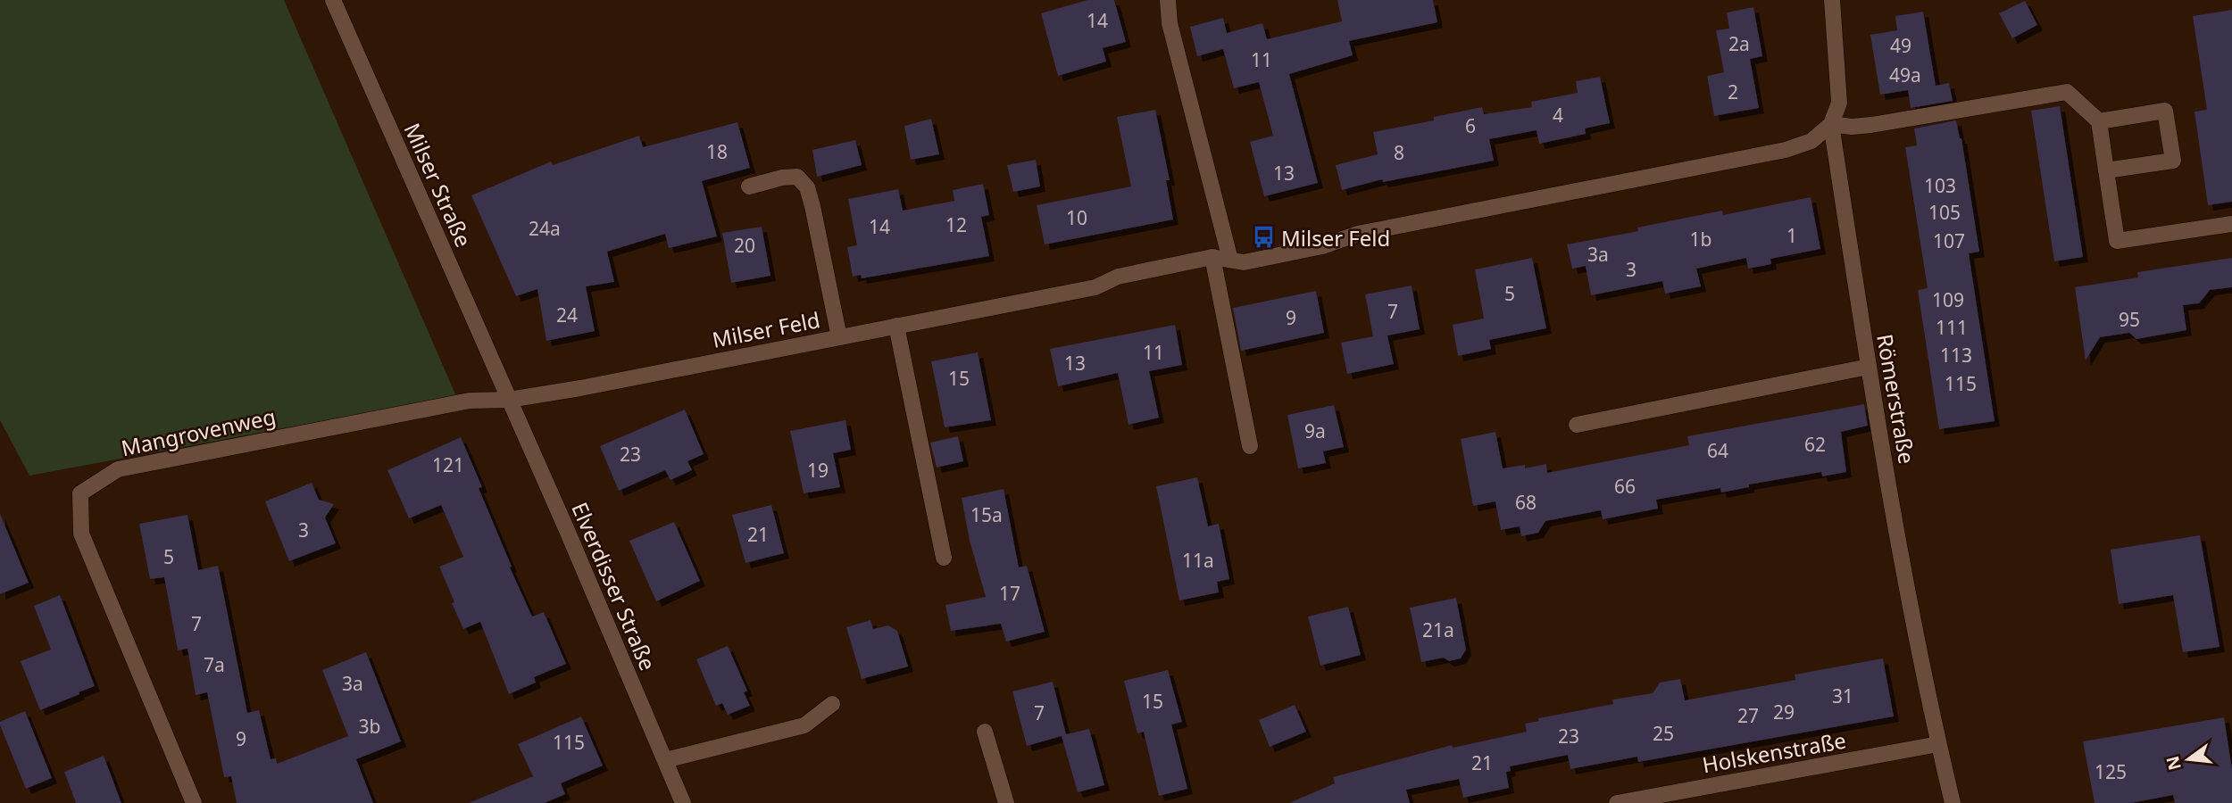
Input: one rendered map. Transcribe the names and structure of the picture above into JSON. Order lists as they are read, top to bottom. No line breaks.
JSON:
{"streets":{"street":["Milser Straße","Milser Feld","Römerstraße","Mangrovenweg","Elverdisser Straße","Holskenstraße"]},"crossings":[["Milser Straße","Milser Feld"],["Milser Straße","Mangrovenweg"],["Milser Straße","Elverdisser Straße"],["Milser Feld","Römerstraße"],["Milser Feld","Mangrovenweg"],["Milser Feld","Elverdisser Straße"],["Römerstraße","Holskenstraße"],["Mangrovenweg","Elverdisser Straße"]],"places":{"bus stop":["Milser Feld"]},"house_numbers":["14","2a","49","11","49a","2","4","6","18","8","13","103","105","10","12","14","24a","1","1b","107","20","3a","3","5","109","7","24","9","95","111","11","113","13","15","115","9a","62","64","23","121","19","66","68","15a","3","21","5","11a","17","7","21a","7a","3a","31","15","29","7","27","3b","25","23","9","115","21","125"],"north":"left"}
